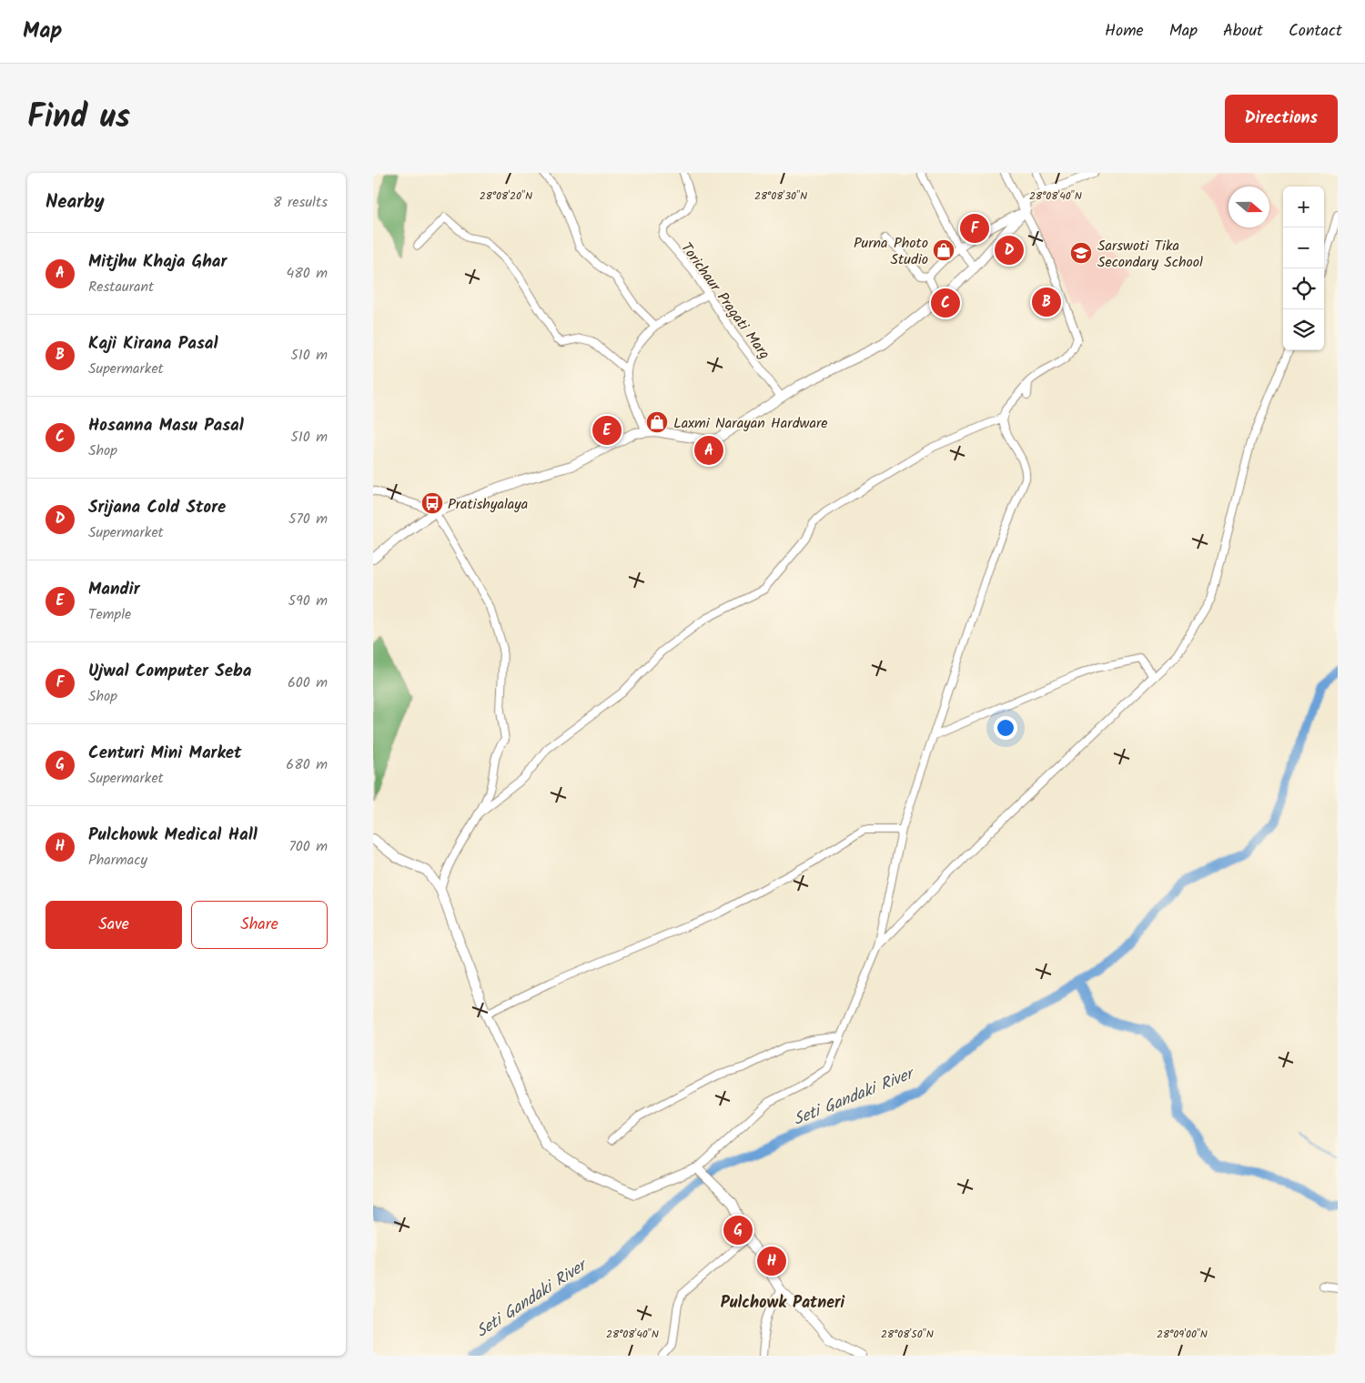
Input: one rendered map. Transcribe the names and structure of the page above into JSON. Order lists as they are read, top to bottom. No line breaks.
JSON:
{"streets":{"street":["Torichaur Pragati Marg"]},"districts":["Pulchowk Patneri"],"water":["Seti Gandaki River"],"places":{"shop":["Purna Photo Studio","Laxmi Narayan Hardware"],"school or university":["Sarswoti Tika Secondary School"],"bus stop":["Pratishyalaya"]},"north":"right","page":{"header":"Map","nav":["Home","Map","About","Contact"],"title":"Find us","buttons":["Directions",["Save","Share"]],"heading":["Nearby","8 results"],"map_buttons":["+","−"],"pins":["F","D","B","C","E","A","G","H"],"list":[{"mark":"A","name":"Mitjhu Khaja Ghar","note":"Restaurant","value":"480 m"},{"mark":"B","name":"Kaji Kirana Pasal","note":"Supermarket","value":"510 m"},{"mark":"C","name":"Hosanna Masu Pasal","note":"Shop","value":"510 m"},{"mark":"D","name":"Srijana Cold Store","note":"Supermarket","value":"570 m"},{"mark":"E","name":"Mandir","note":"Temple","value":"590 m"},{"mark":"F","name":"Ujwal Computer Seba","note":"Shop","value":"600 m"},{"mark":"G","name":"Centuri Mini Market","note":"Supermarket","value":"680 m"},{"mark":"H","name":"Pulchowk Medical Hall","note":"Pharmacy","value":"700 m"}]},"coordinates":["28°08'20\"N","28°08'30\"N","28°08'40\"N","28°08'50\"N","28°09'00\"N"]}
